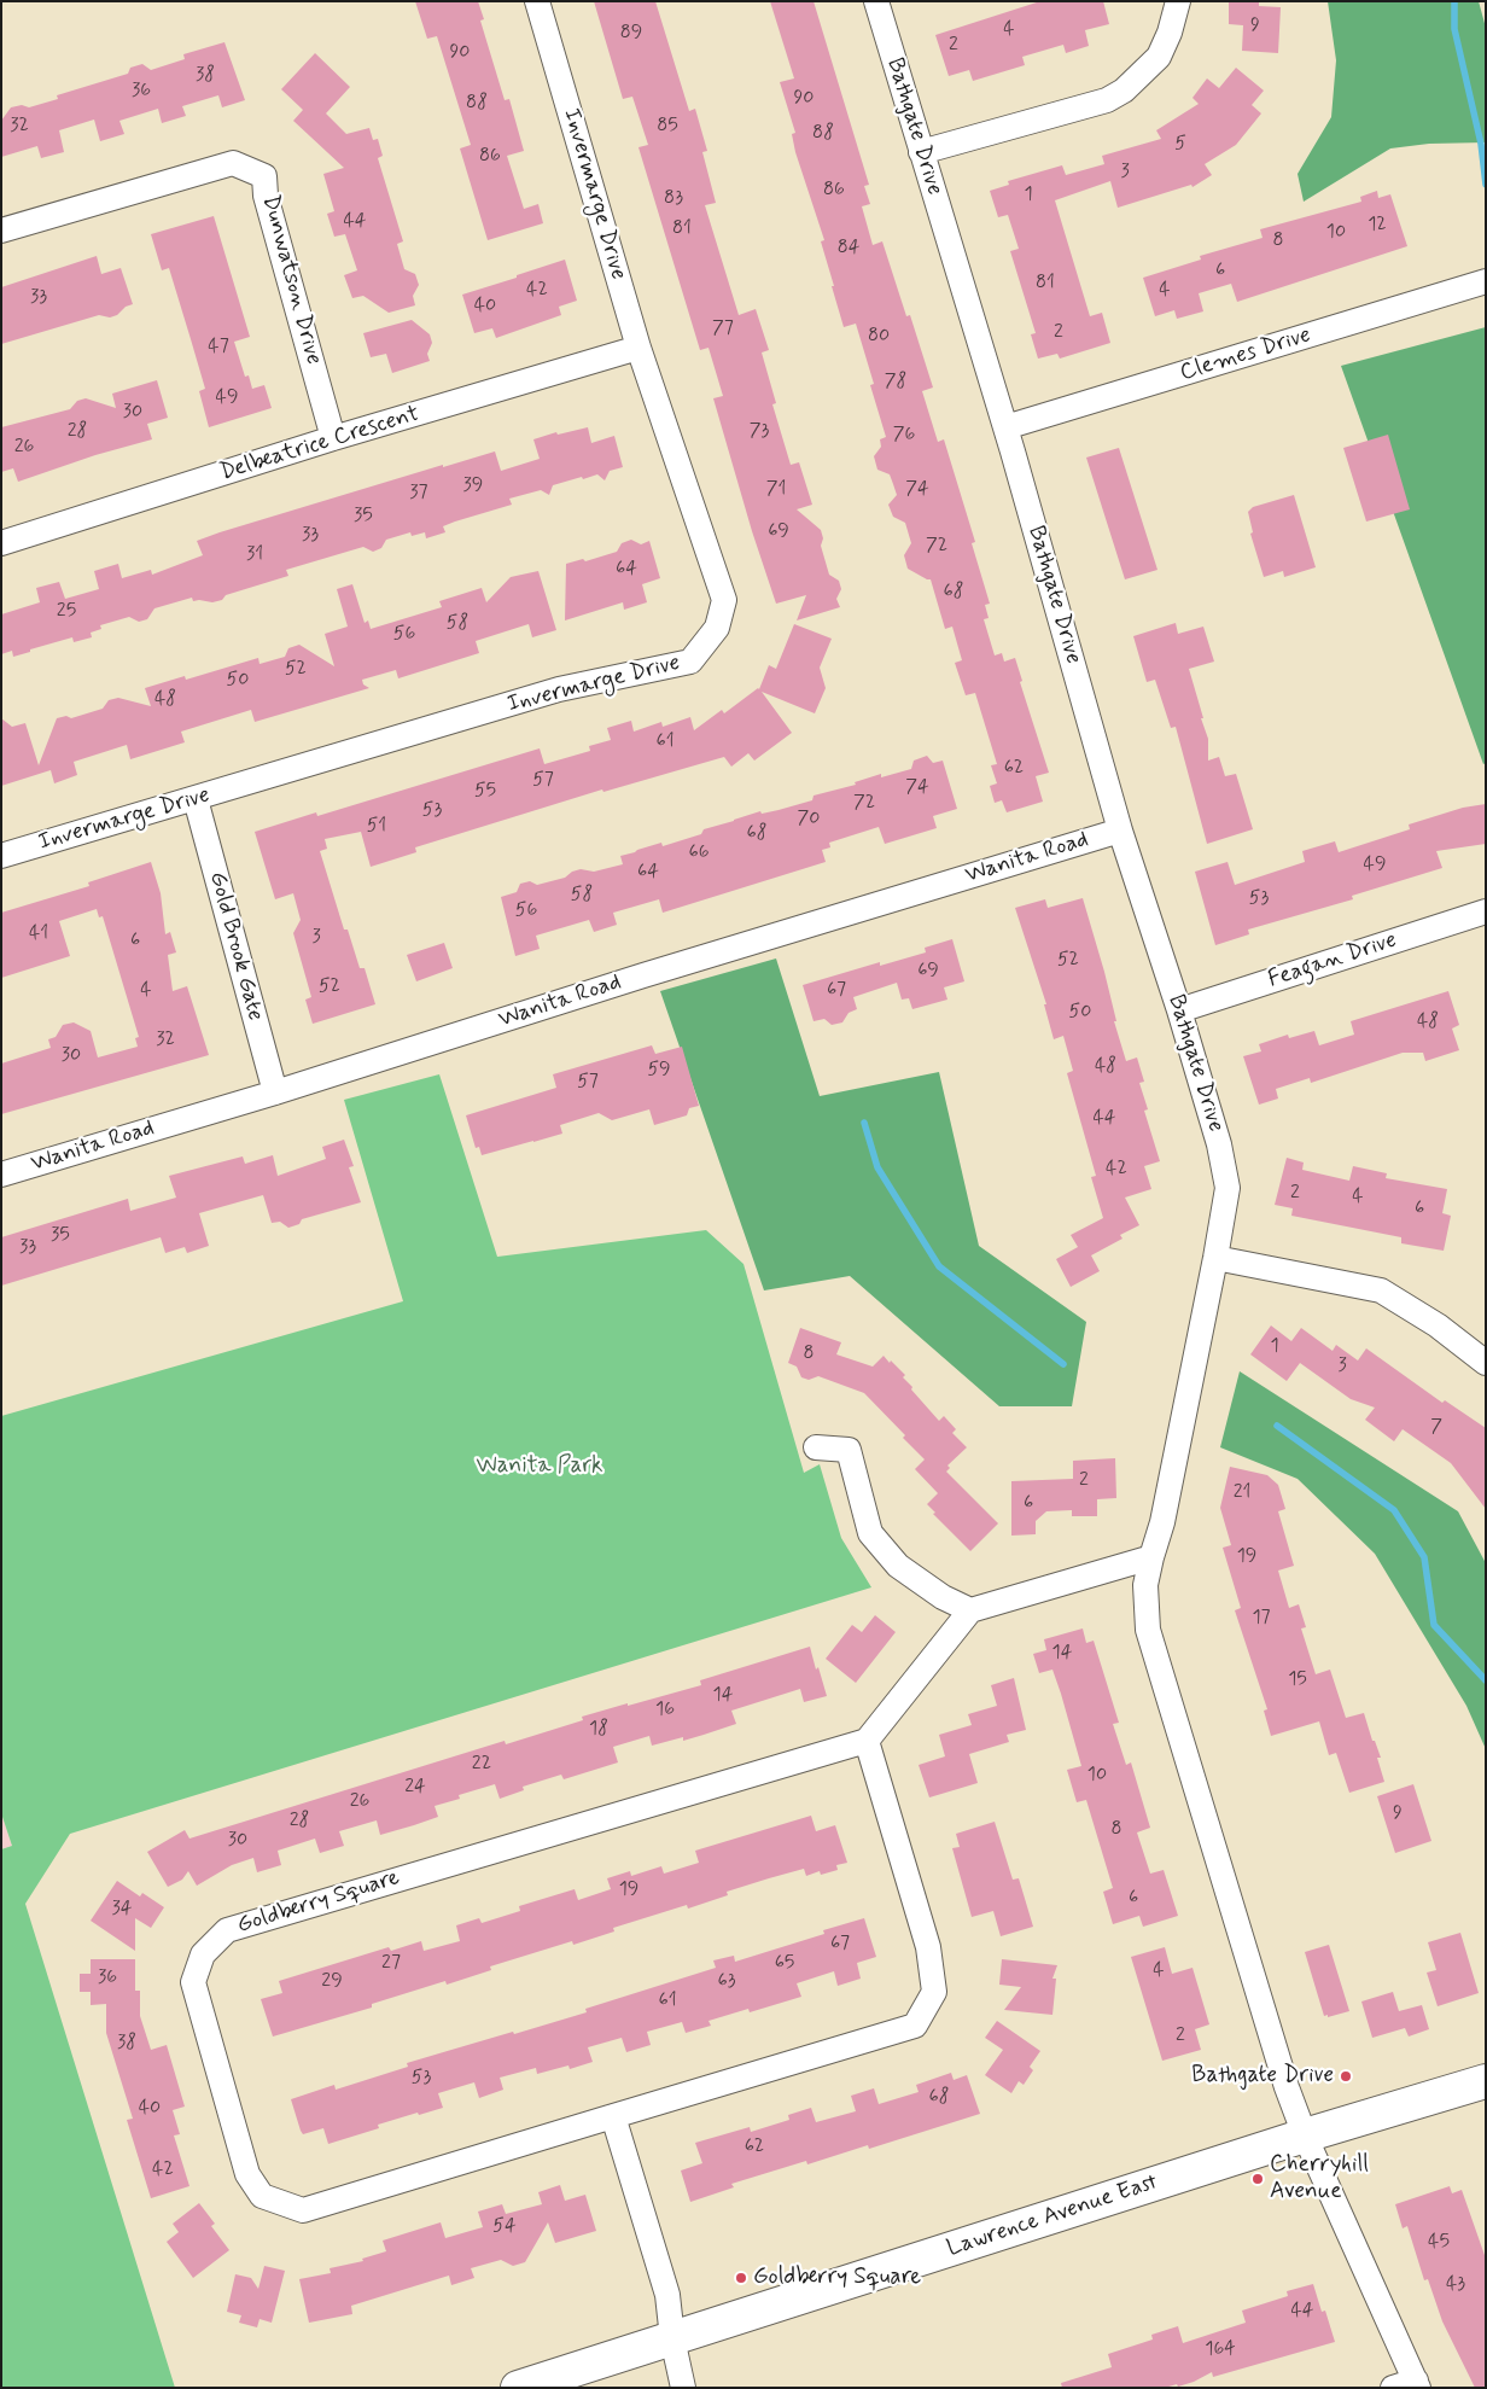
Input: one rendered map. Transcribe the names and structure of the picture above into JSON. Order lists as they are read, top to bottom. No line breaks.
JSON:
{"streets":{"main road":["Lawrence Avenue East"],"street":["Bathgate Drive","Invermarge Drive","Dunwatson Drive","Clemes Drive","Delbeatrice Crescent","Wanita Road","Gold Brook Gate","Feagan Drive","Goldberry Square"]},"crossings":[["Bathgate Drive","Clemes Drive"],["Bathgate Drive","Wanita Road"],["Bathgate Drive","Feagan Drive"],["Bathgate Drive","Lawrence Avenue East"],["Invermarge Drive","Delbeatrice Crescent"],["Invermarge Drive","Gold Brook Gate"],["Dunwatson Drive","Delbeatrice Crescent"],["Wanita Road","Gold Brook Gate"]],"parks":["Wanita Park"],"places":["Bathgate Drive","Cherryhill Avenue","Goldberry Square"],"house_numbers":["9","4","89","2","90","38","36","90","88","32","85","88","5","86","3","86","1","83","44","12","81","10","8","84","6","81","42","4","33","40","77","2","80","47","78","49","30","28","73","76","26","39","71","74","37","35","69","33","72","31","64","68","25","58","56","52","50","48","61","62","57","74","55","72","53","70","51","68","66","49","64","58","53","56","41","3","6","52","69","52","4","67","50","48","32","30","48","59","57","44","42","2","4","6","35","33","1","8","3","7","2","21","6","19","17","14","15","14","16","18","22","10","24","26","9","28","8","30","19","6","34","67","27","65","4","36","29","63","61","2","38","53","68","40","62","42","54","45","43","44","164"]}
